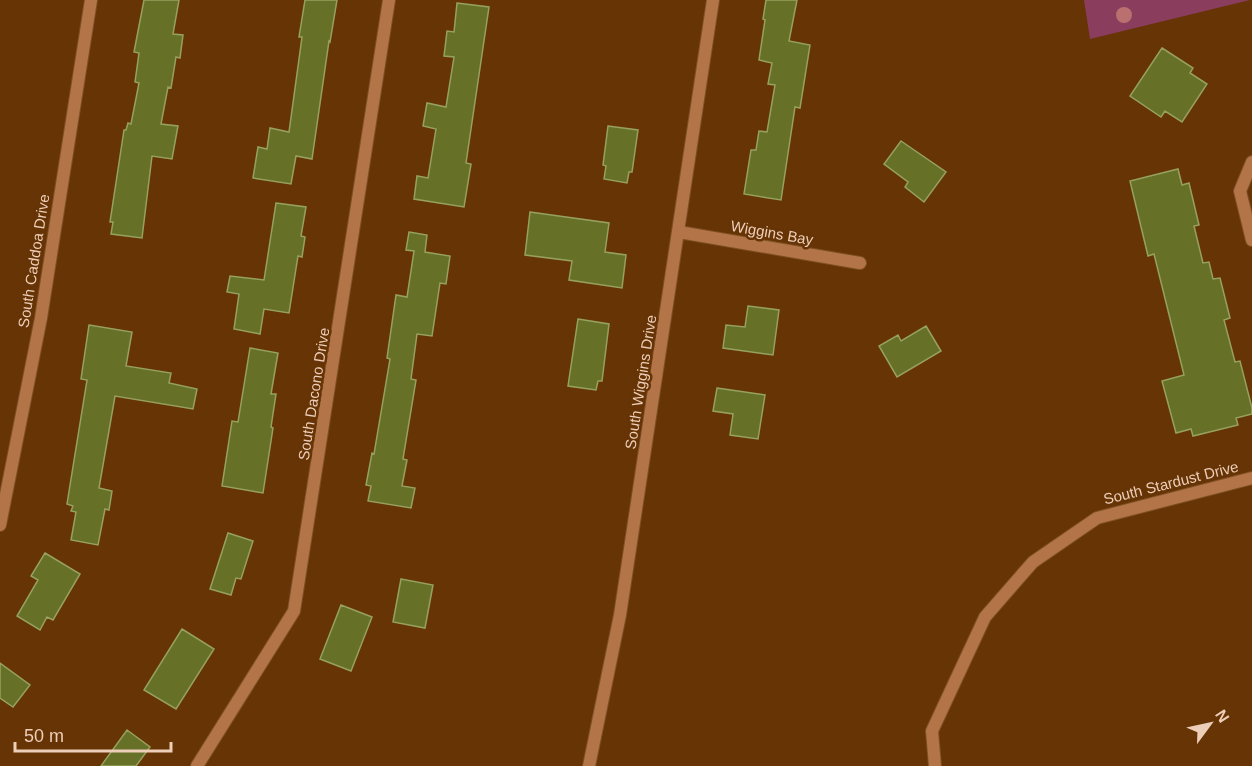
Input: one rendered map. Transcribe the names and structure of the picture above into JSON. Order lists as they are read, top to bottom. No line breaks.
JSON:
{"streets":{"street":["Wiggins Bay","South Caddoa Drive","South Wiggins Drive","South Dacono Drive","South Stardust Drive"]},"crossings":[["Wiggins Bay","South Wiggins Drive"]],"scale_bar":"50 m","north":"top right"}
